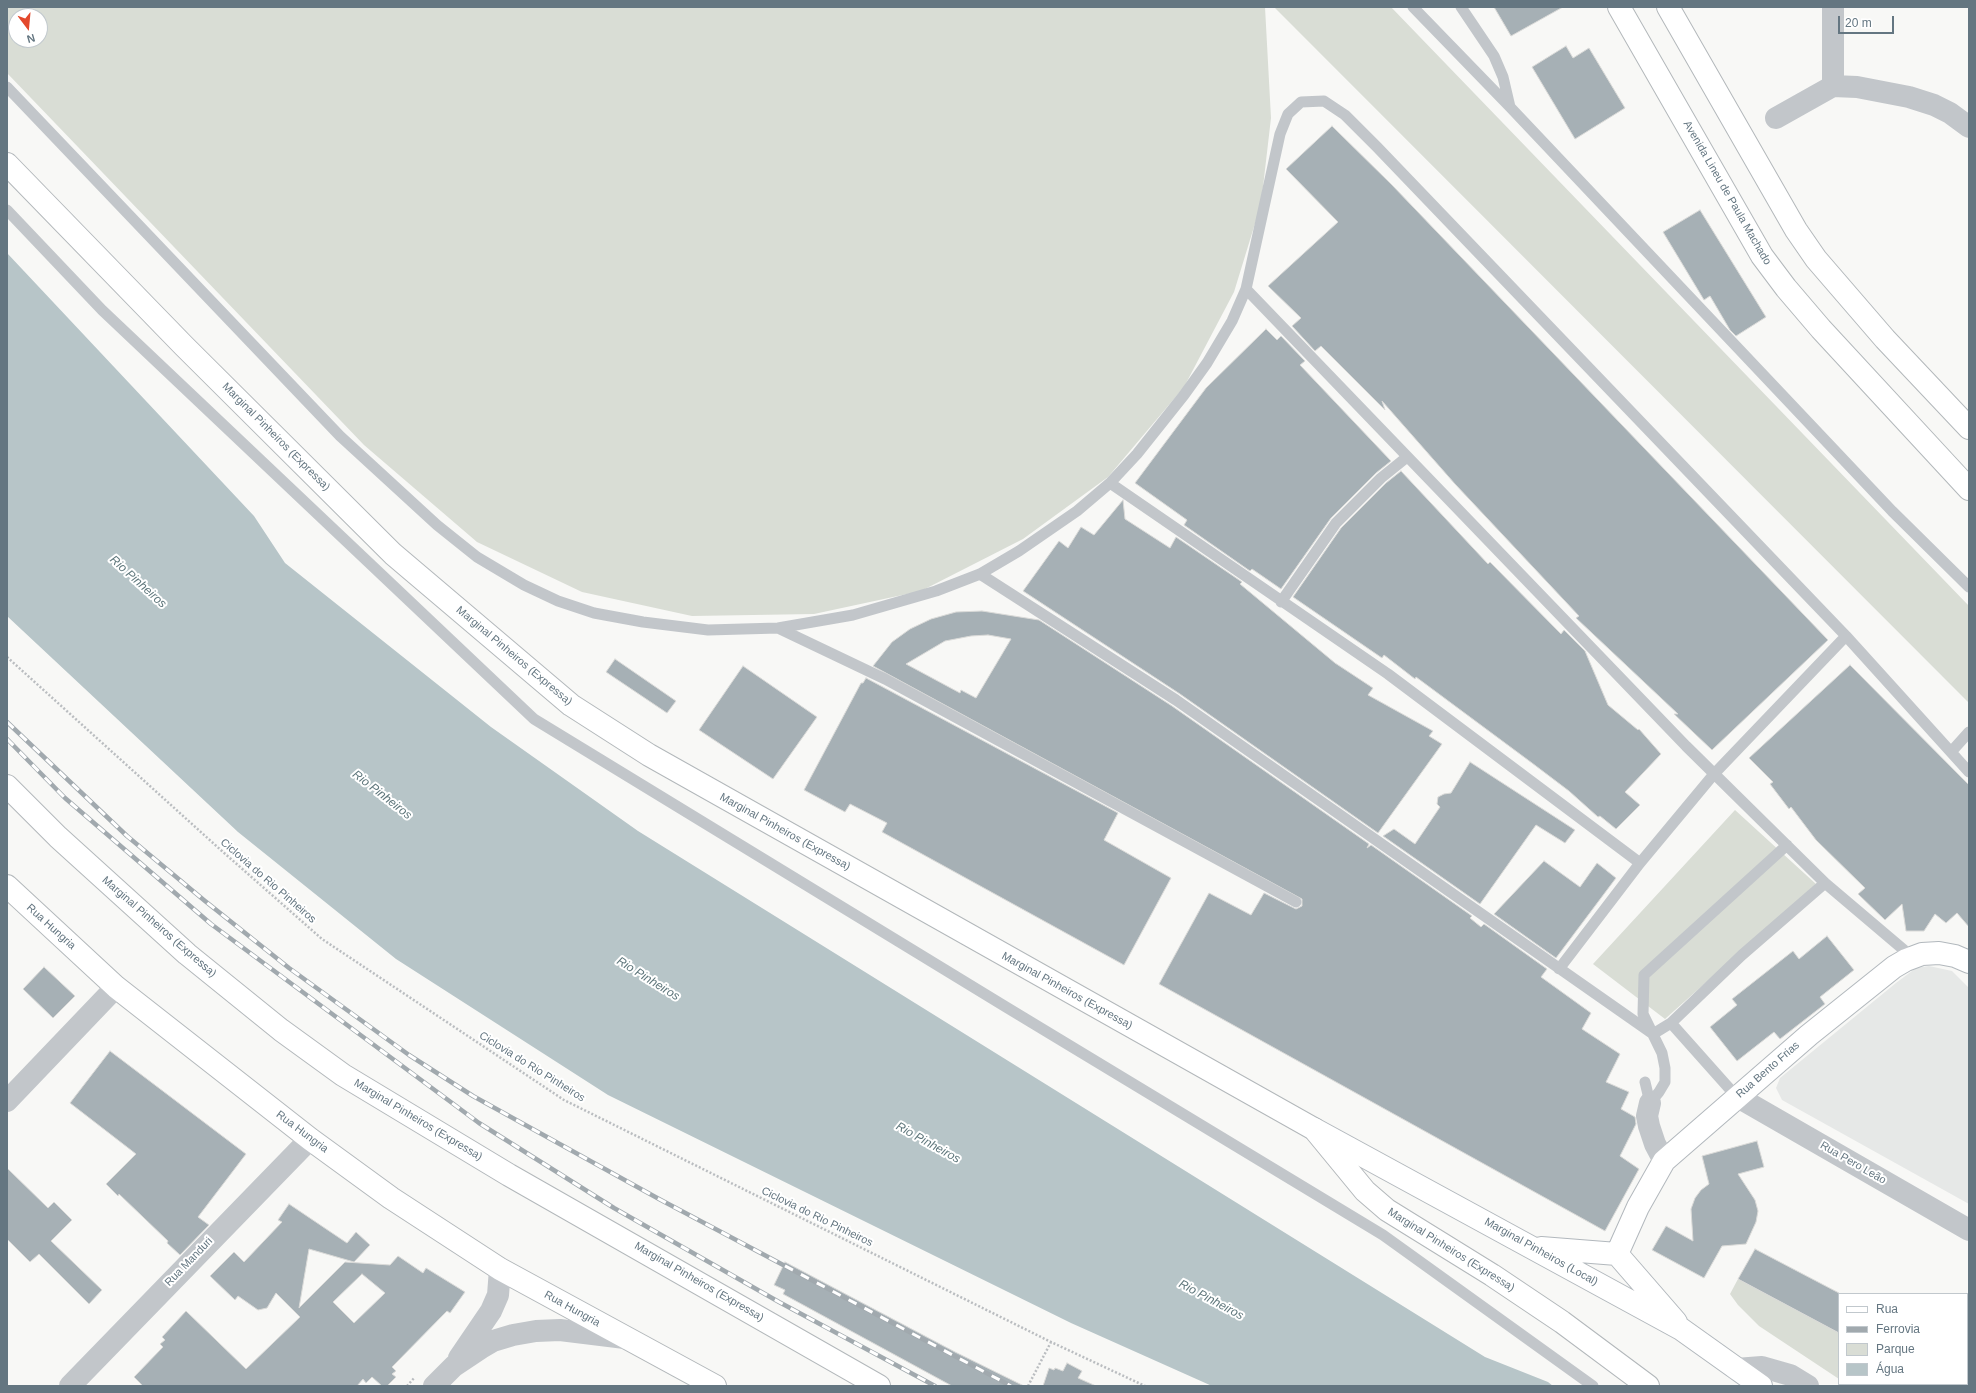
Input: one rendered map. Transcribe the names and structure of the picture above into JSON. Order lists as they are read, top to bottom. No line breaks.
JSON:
{"streets":{"main road":["Avenida Lineu de Paula Machado","Marginal Pinheiros (Expressa)","Rua Hungria","Rua Bento Frias","Marginal Pinheiros (Local)"],"street":["Rua Pero Leão","Rua Manduri"],"path":["Ciclovia do Rio Pinheiros"]},"crossings":[["Marginal Pinheiros (Expressa)","Marginal Pinheiros (Local)"],["Rua Hungria","Rua Manduri"],["Rua Bento Frias","Rua Pero Leão"]],"water":["Rio Pinheiros"],"legend":["Rua","Ferrovia","Parque","Água"],"scale_bar":"20 m","north":"bottom"}
